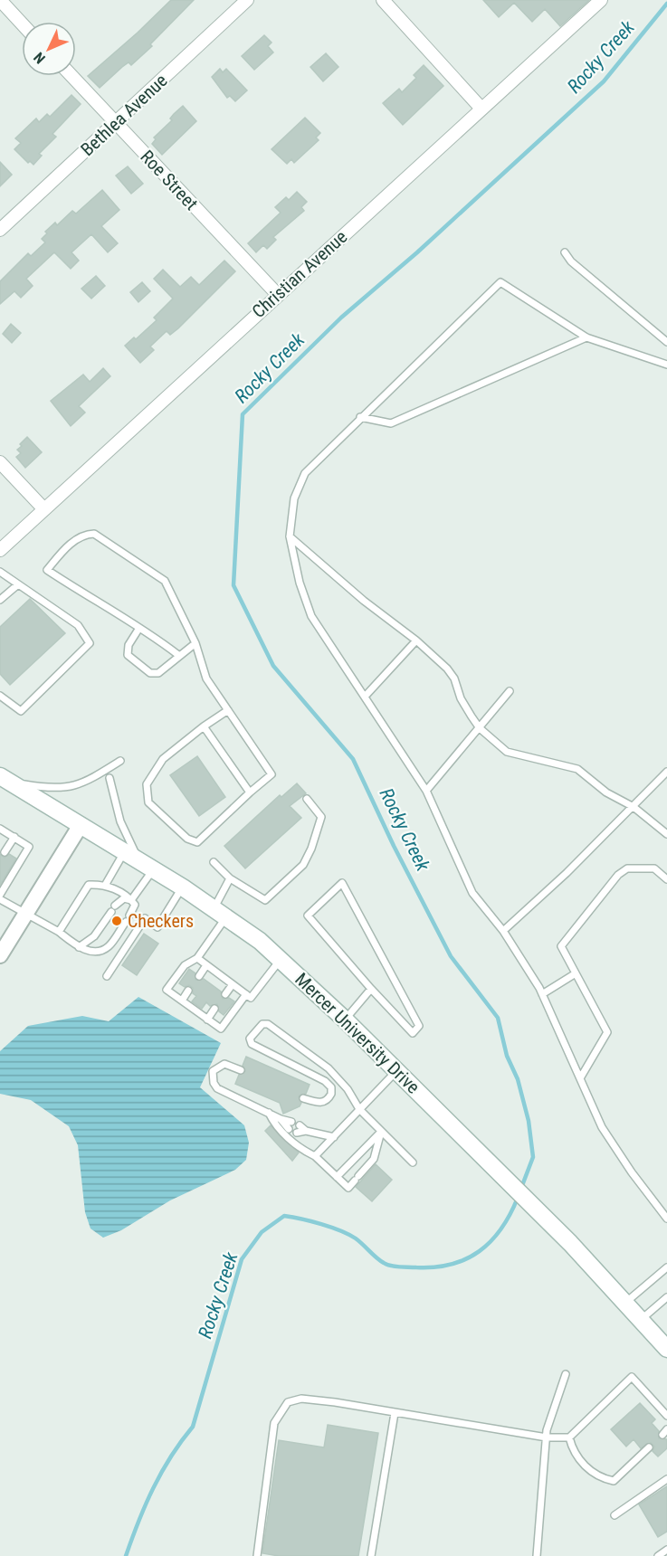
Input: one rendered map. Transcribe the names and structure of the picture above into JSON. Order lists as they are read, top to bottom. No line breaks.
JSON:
{"streets":{"main road":["Mercer University Drive"],"street":["Bethlea Avenue","Roe Street","Christian Avenue"]},"crossings":[["Bethlea Avenue","Roe Street"],["Roe Street","Christian Avenue"]],"water":["Rocky Creek"],"places":["Checkers"],"north":"bottom left"}
